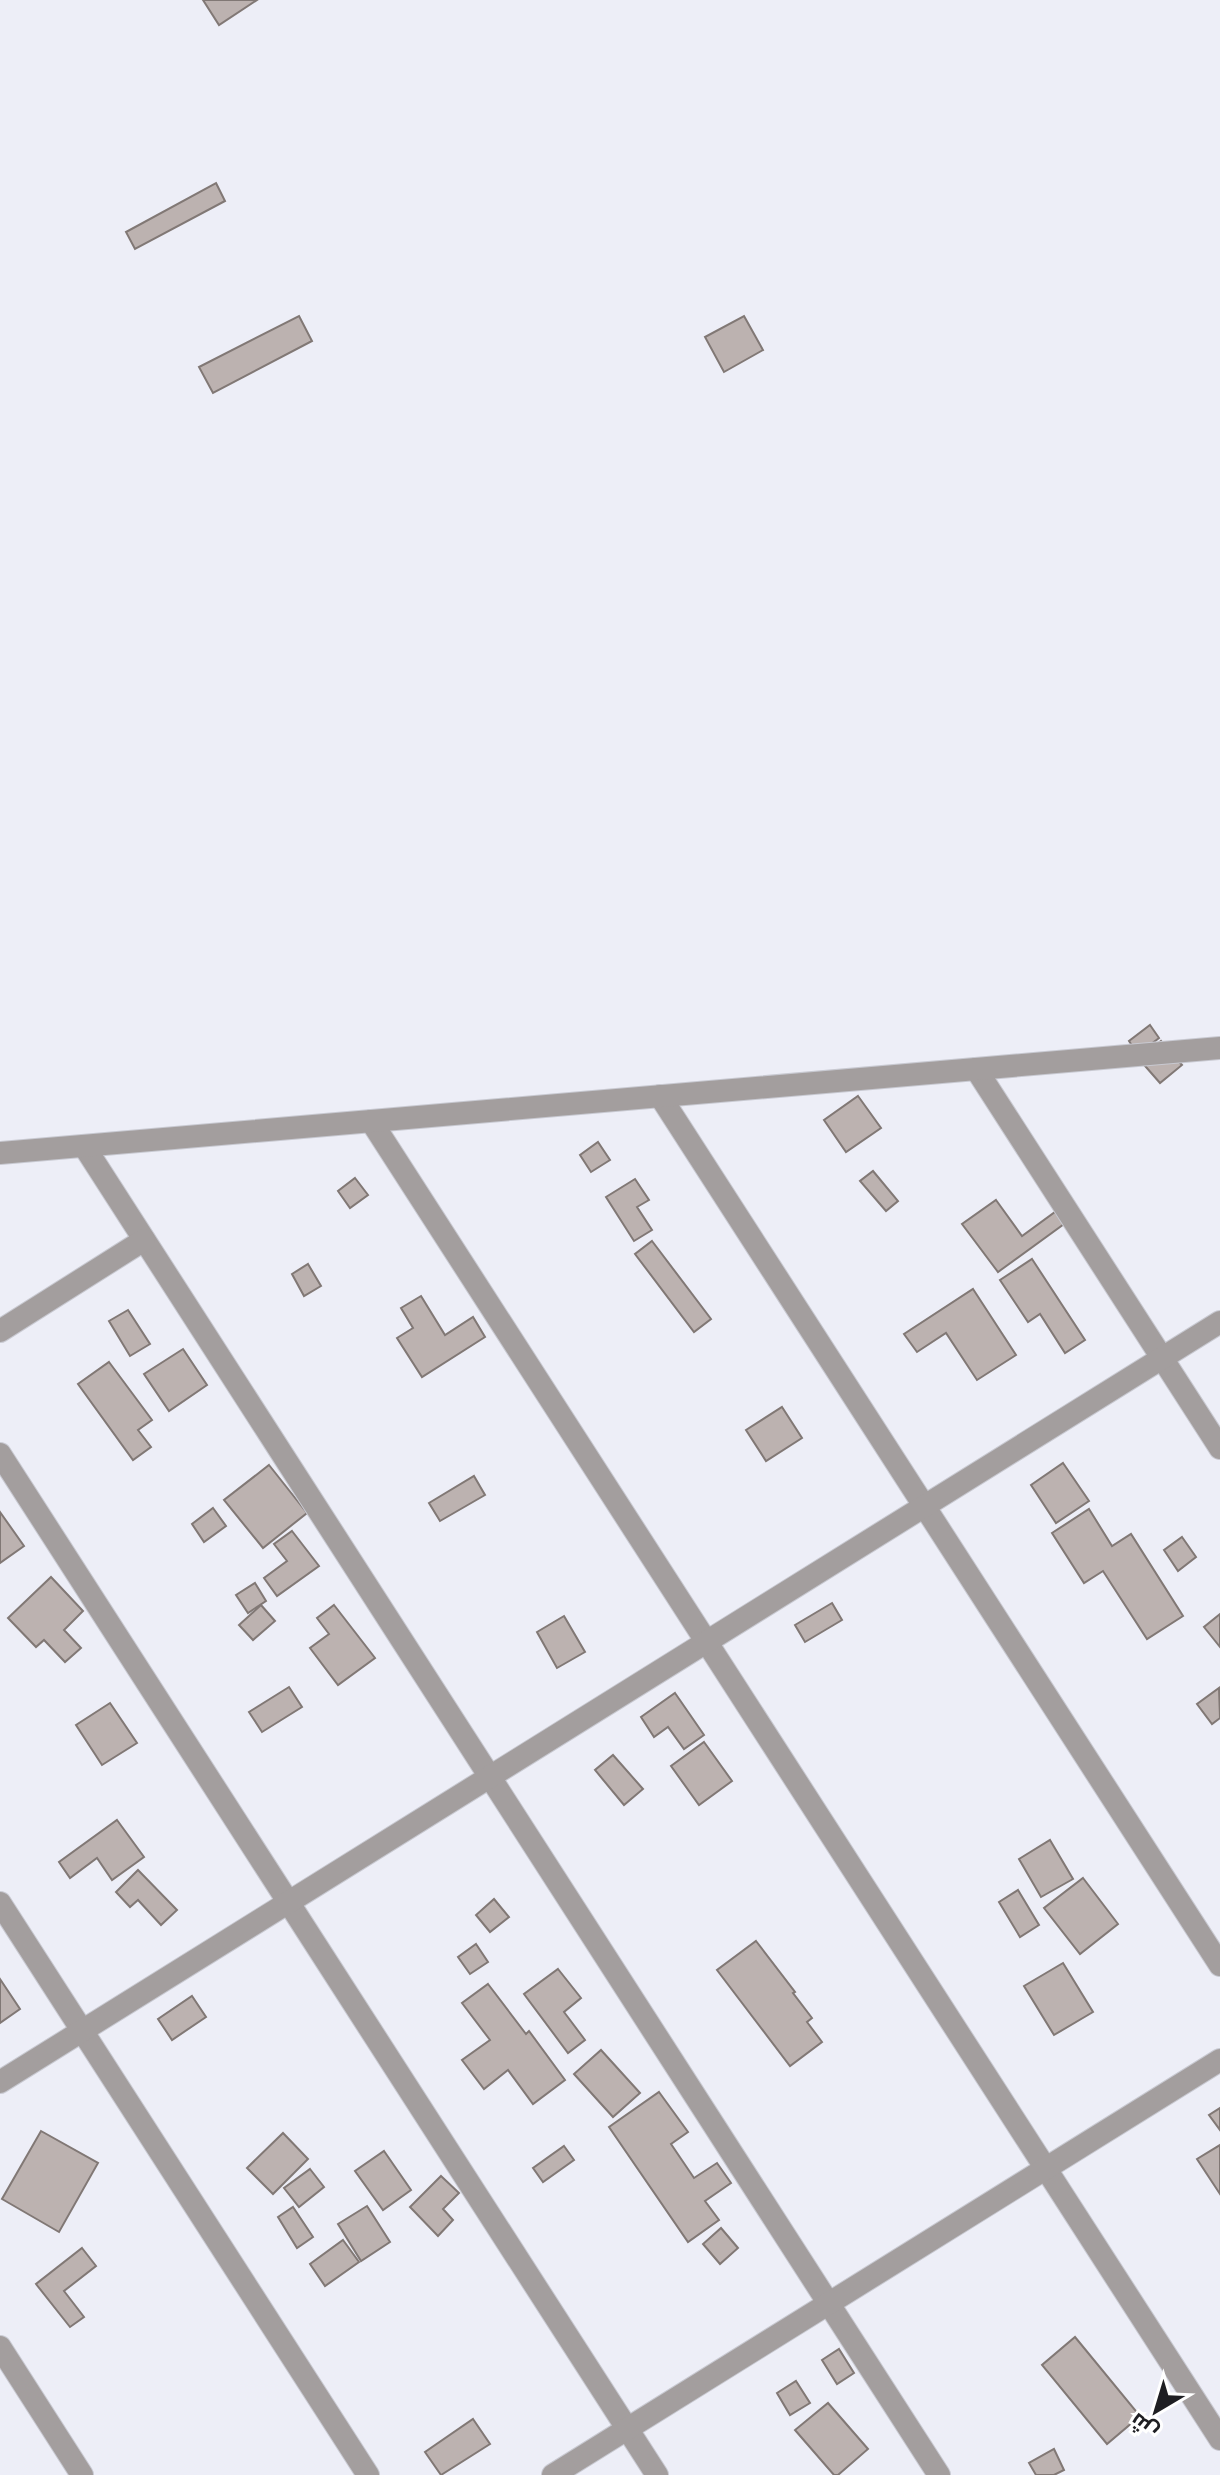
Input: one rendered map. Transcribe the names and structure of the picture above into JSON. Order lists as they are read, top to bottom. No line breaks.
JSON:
{"north":"bottom left"}
